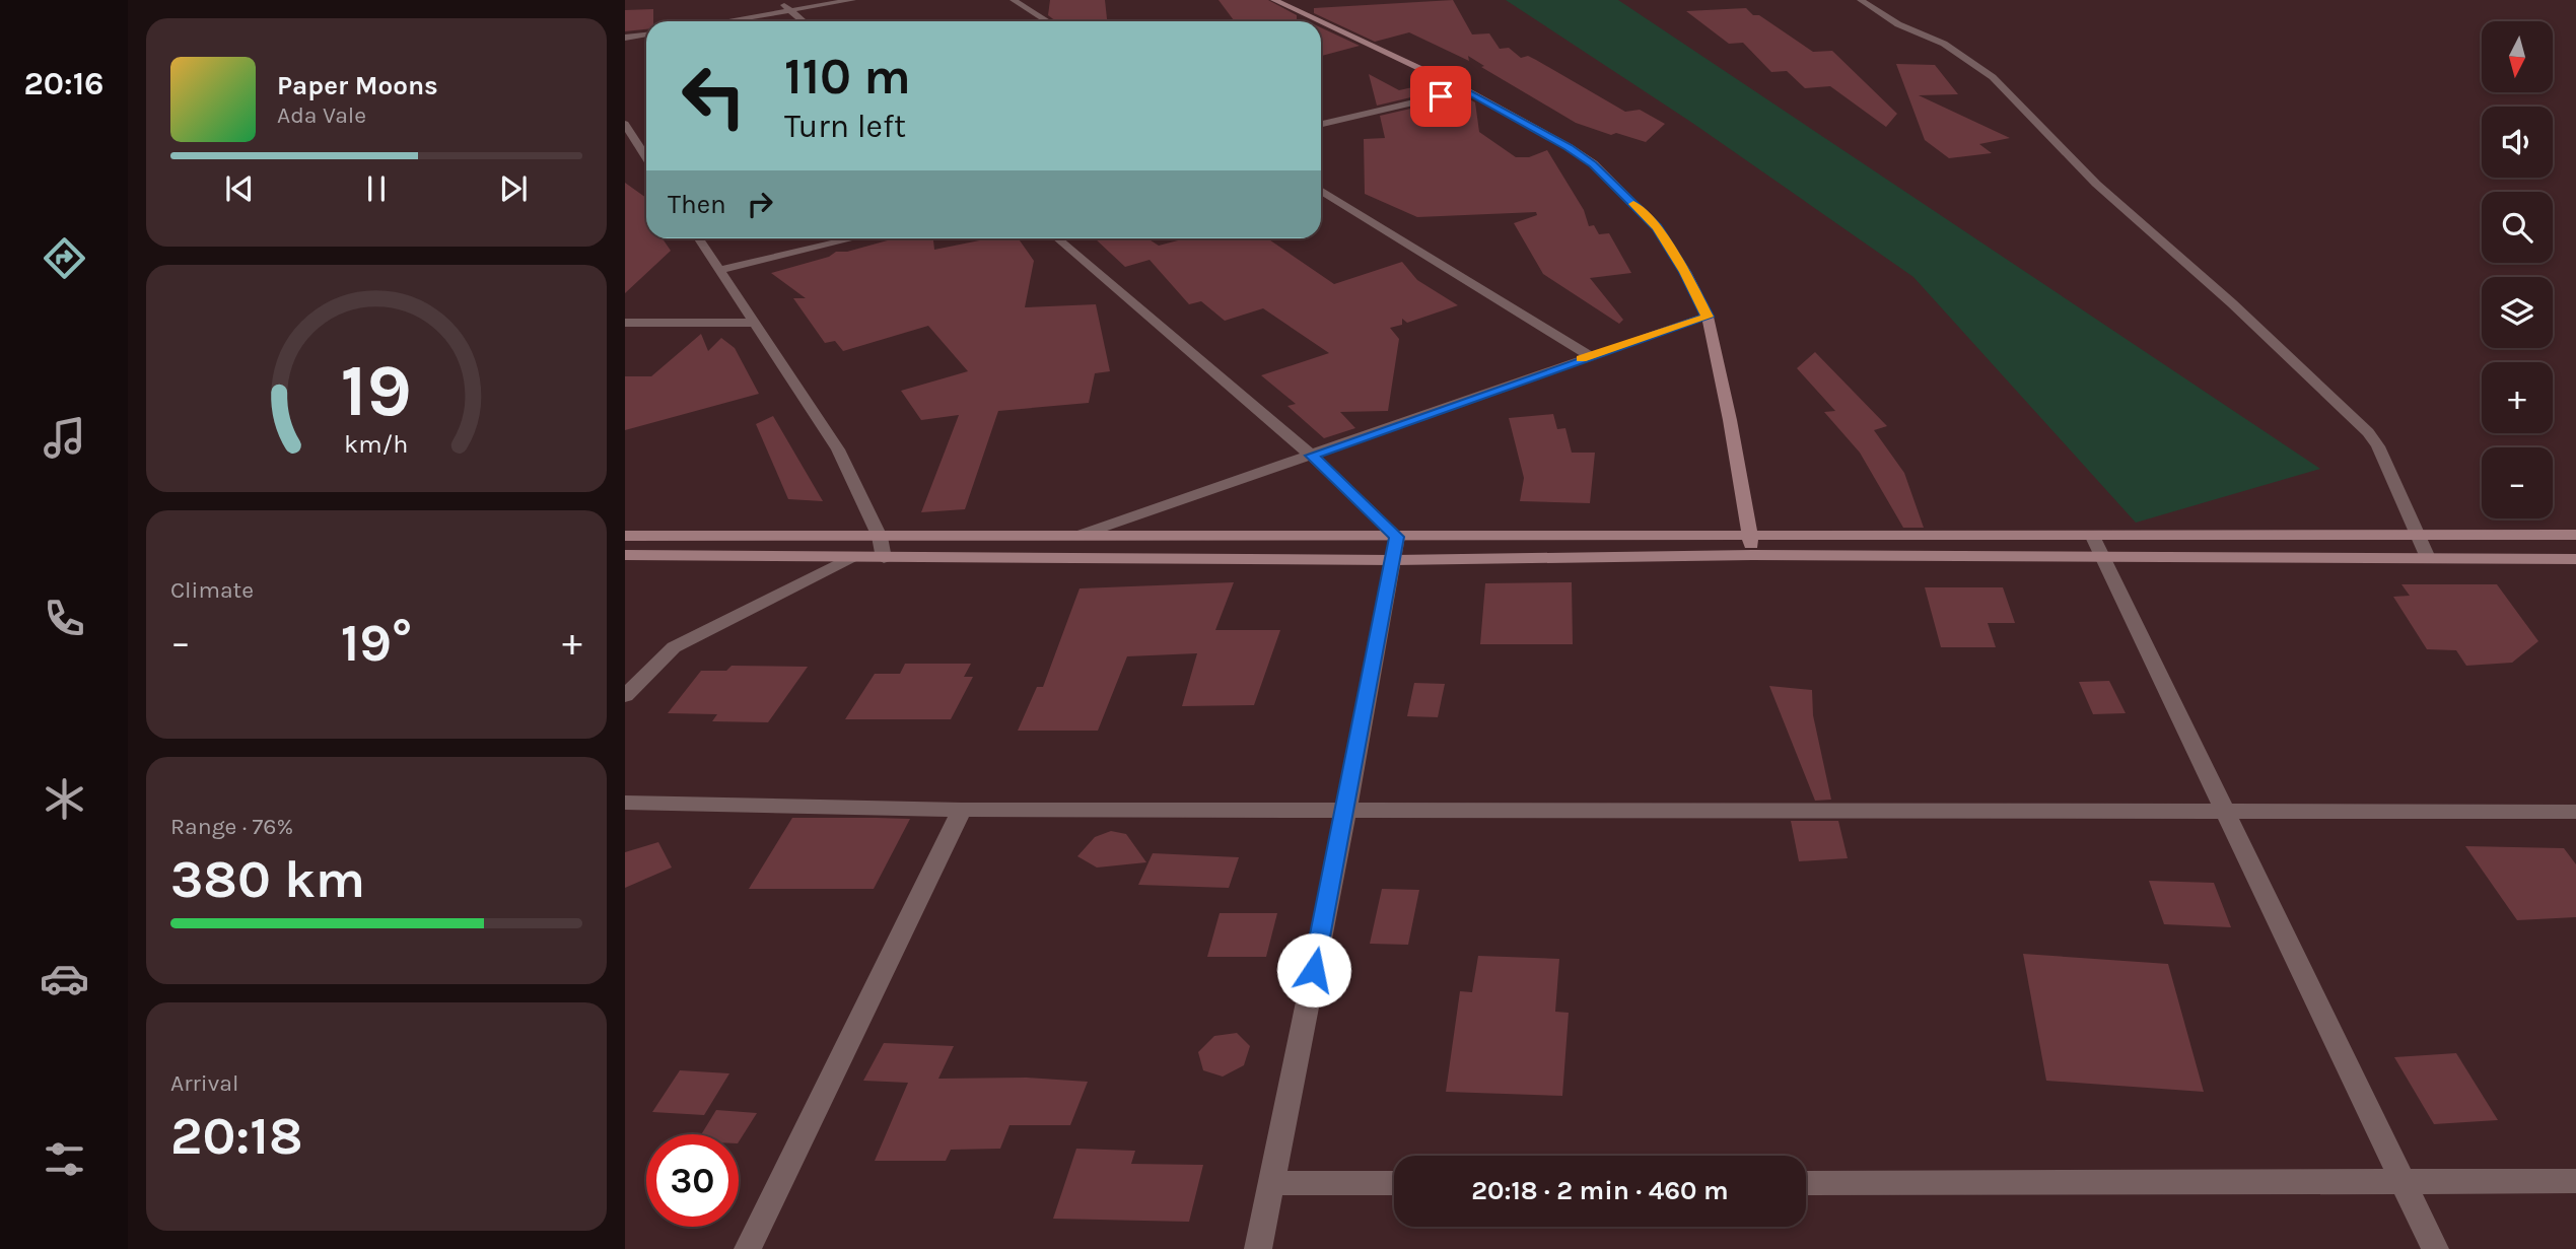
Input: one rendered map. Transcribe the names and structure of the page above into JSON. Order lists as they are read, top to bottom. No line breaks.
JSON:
{"north":"bottom","page":{"tabs":"20:16","map_buttons":["+","−"],"turn":["110 m","Turn left"],"song":["Paper Moons","Ada Vale"],"then":"Then","tile":["Climate",["Range · 76%","380 km"],["Arrival","20:18"]],"heat":["−","19°","+"],"limit":"30","trip":"20:18 · 2 min · 460 m","gauge":["19","km/h"]}}
